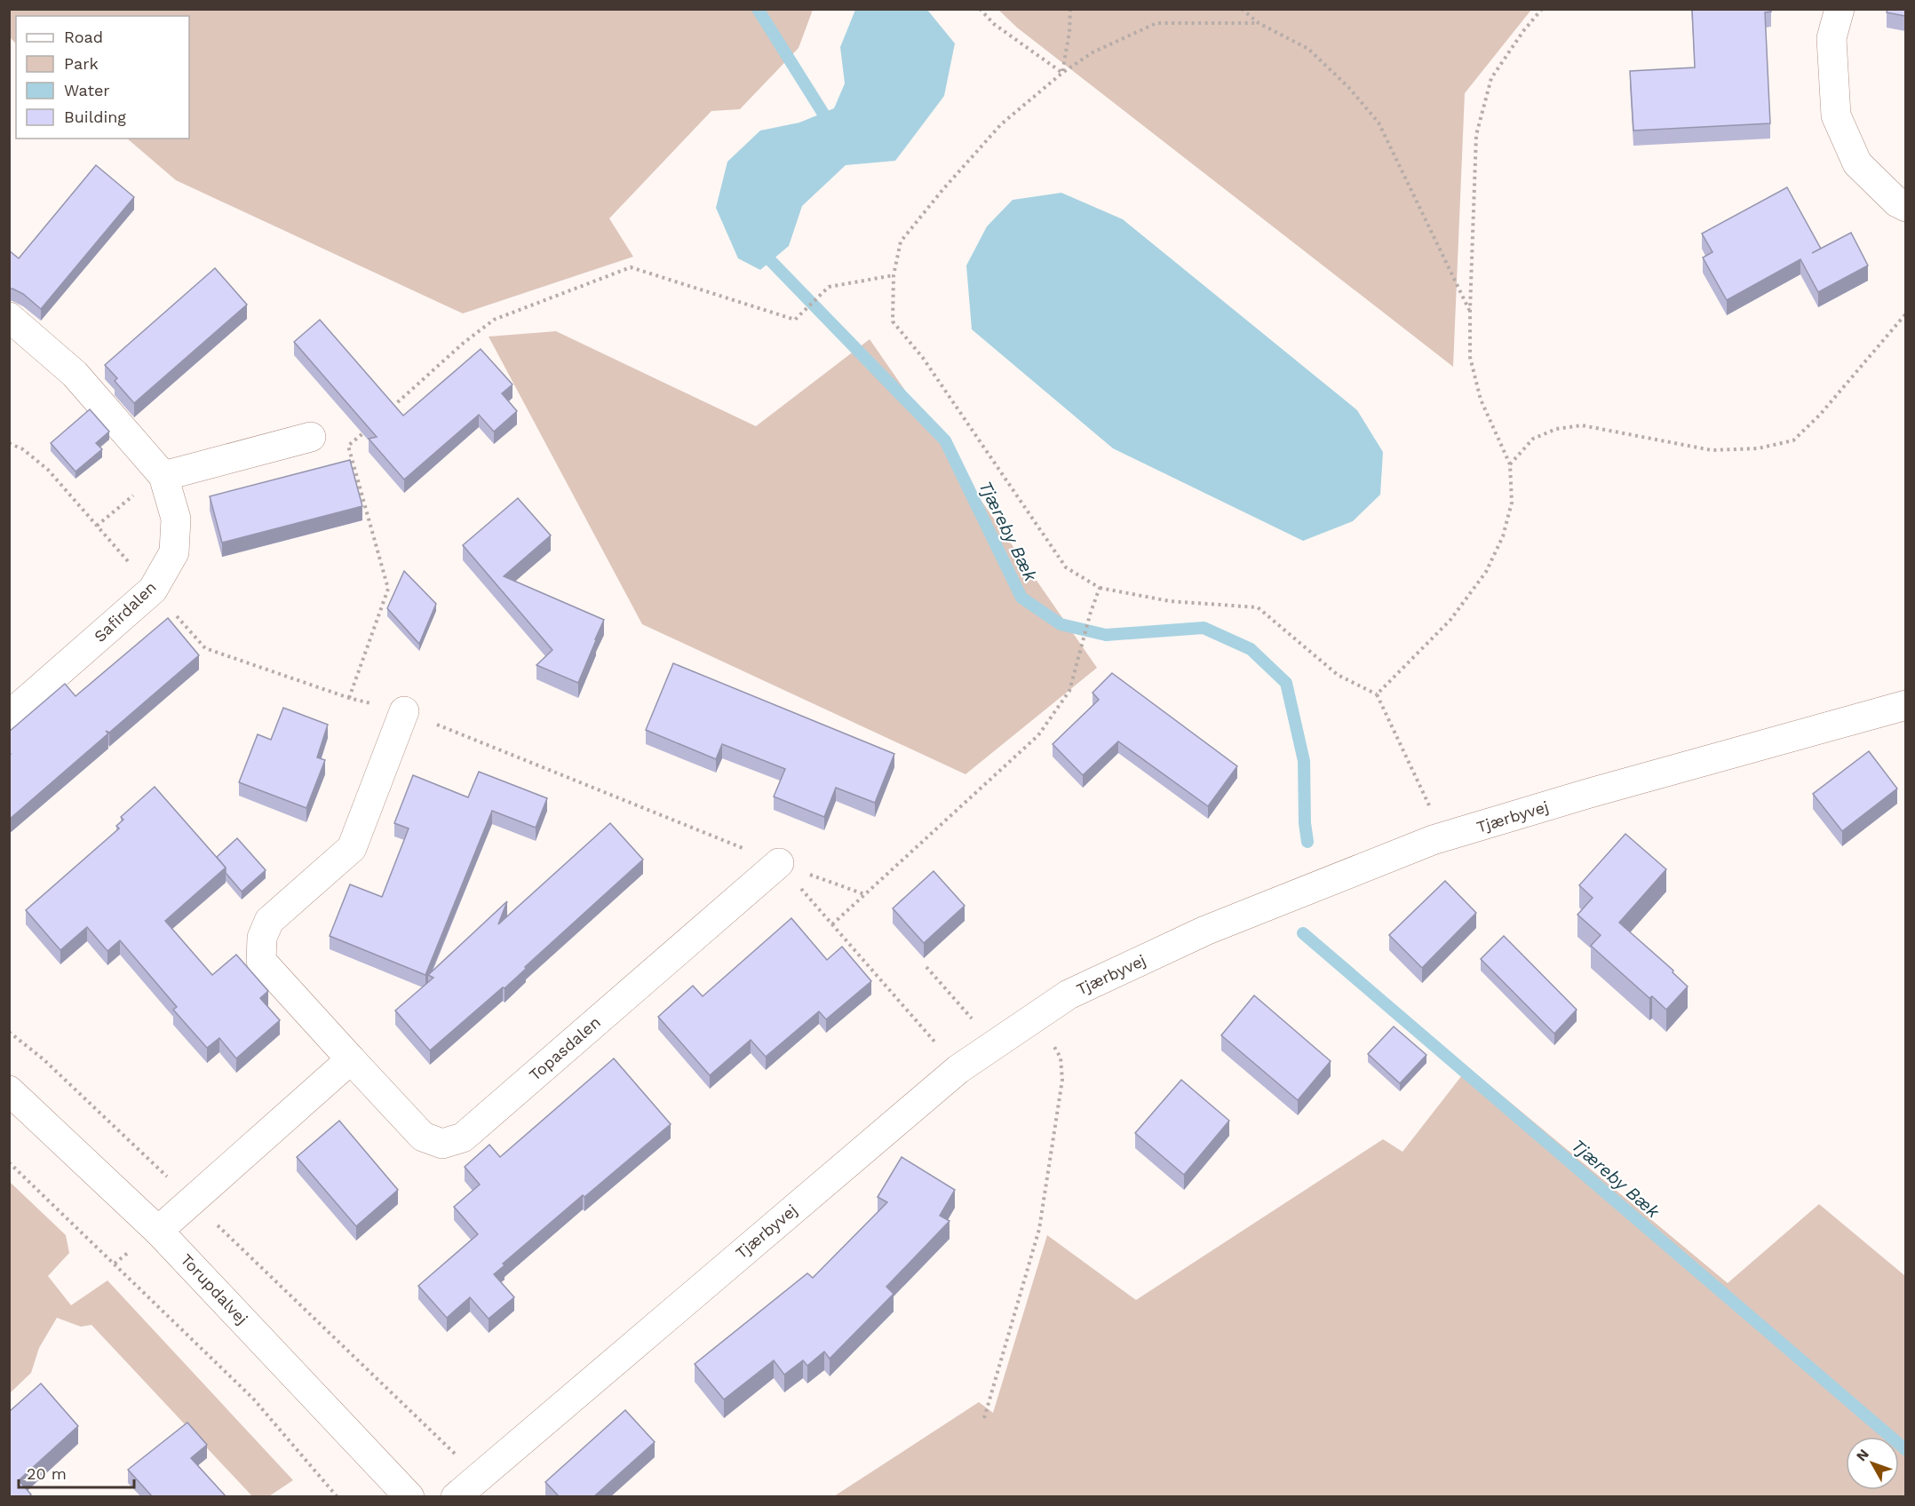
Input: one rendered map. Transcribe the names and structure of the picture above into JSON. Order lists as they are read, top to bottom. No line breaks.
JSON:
{"streets":{"street":["Safirdalen","Tjærbyvej","Topasdalen","Torupdalvej"]},"water":["Tjæreby Bæk"],"legend":["Road","Park","Water","Building"],"scale_bar":"20 m","north":"top left"}
